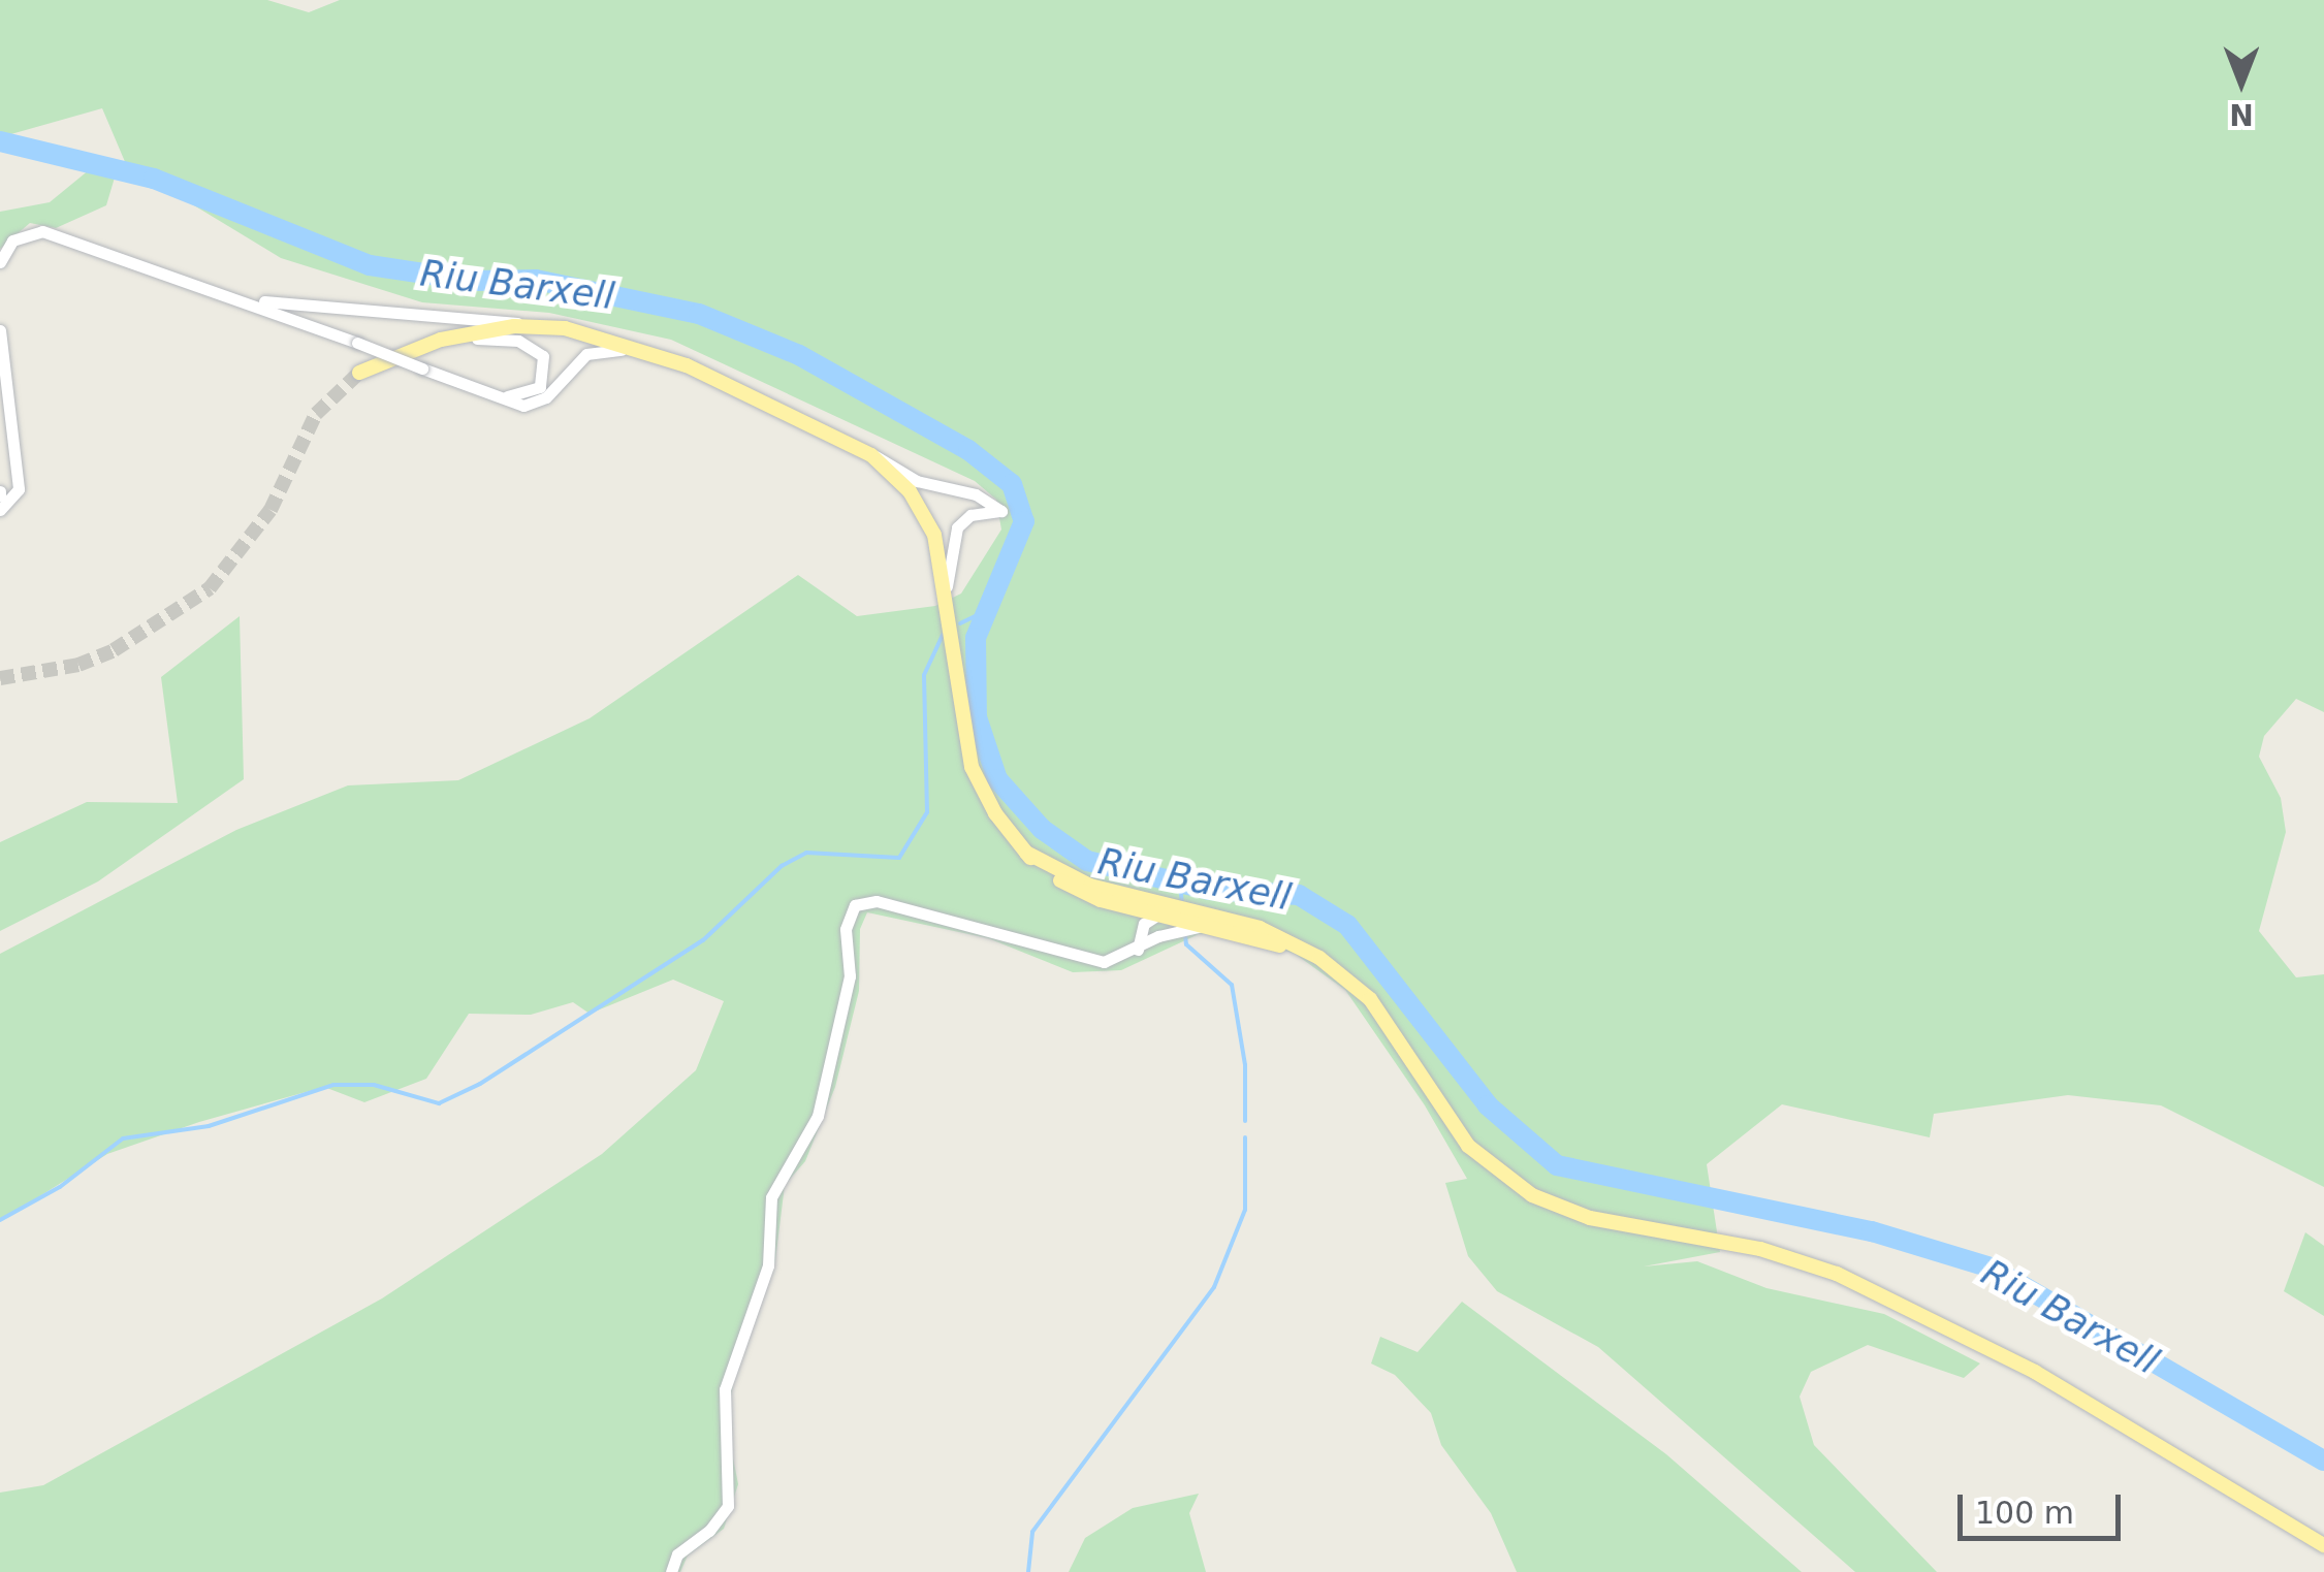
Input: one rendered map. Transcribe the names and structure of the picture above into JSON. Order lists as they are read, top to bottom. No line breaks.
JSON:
{"water":["Riu Barxell"],"scale_bar":"100 m","north":"bottom"}
